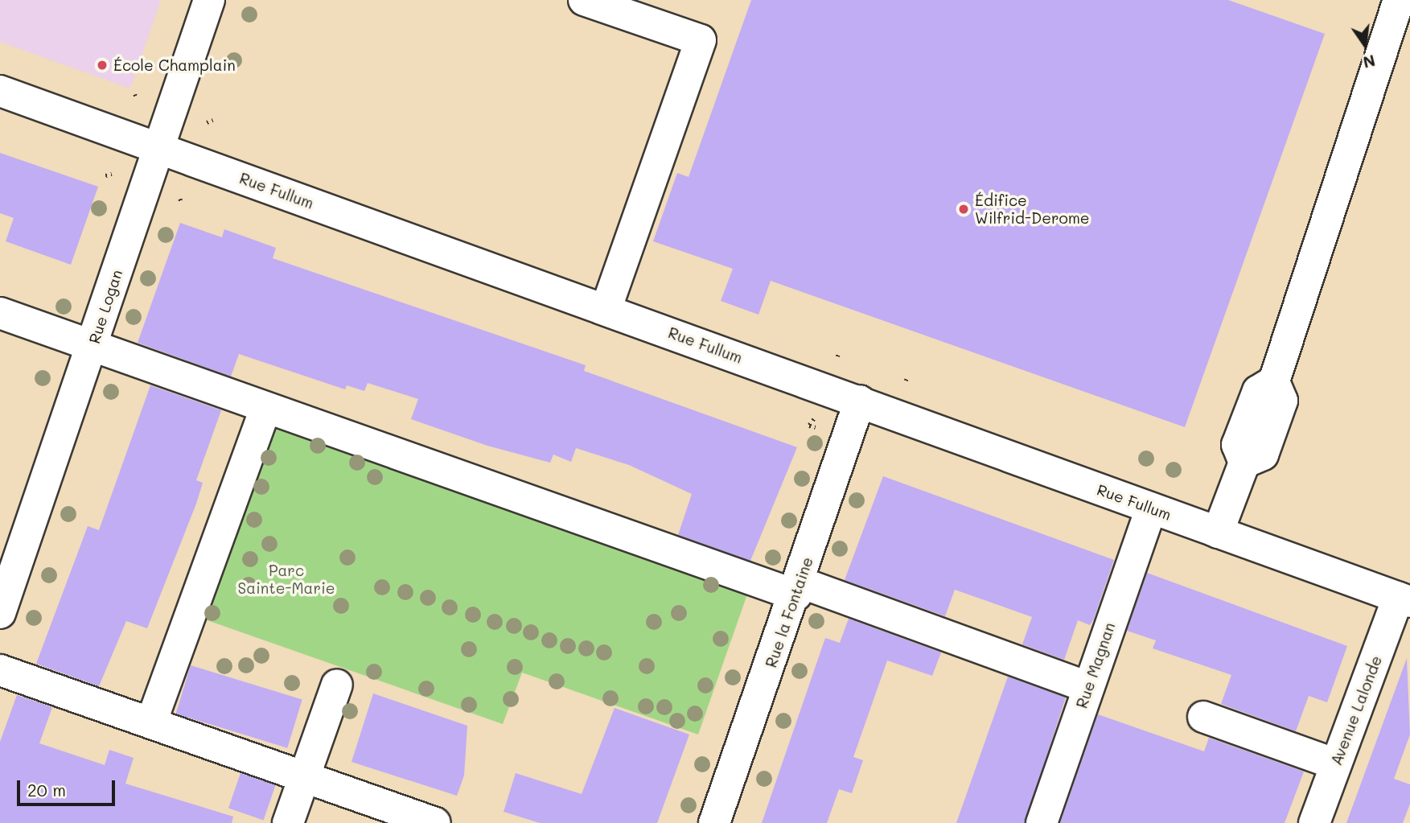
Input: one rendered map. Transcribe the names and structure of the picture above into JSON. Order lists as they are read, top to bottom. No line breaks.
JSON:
{"streets":{"street":["Rue Fullum","Rue Logan","Rue la Fontaine","Rue Magnan","Avenue Lalonde"]},"crossings":[["Rue Fullum","Rue Logan"],["Rue Fullum","Rue la Fontaine"],["Rue Fullum","Rue Magnan"],["Rue Fullum","Avenue Lalonde"]],"parks":["Parc Sainte-Marie"],"places":["École Champlain","Édifice Wilfrid-Derome"],"scale_bar":"20 m","north":"bottom"}
